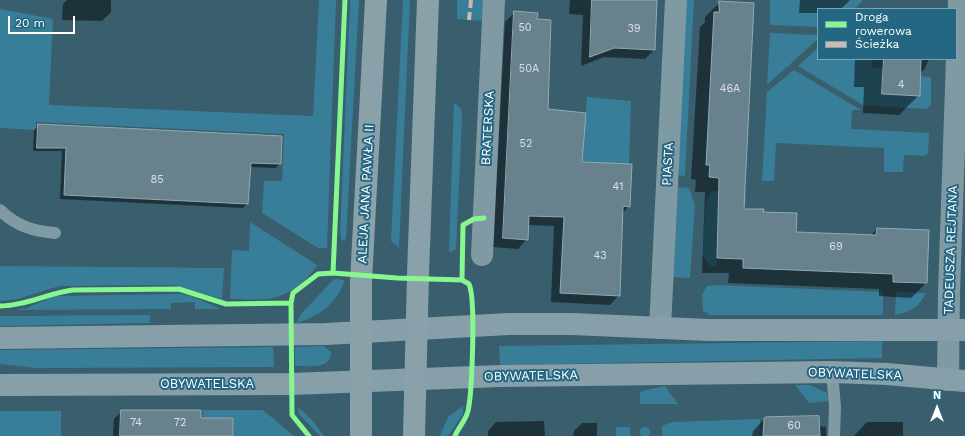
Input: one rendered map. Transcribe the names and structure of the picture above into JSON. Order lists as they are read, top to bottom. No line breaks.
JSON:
{"streets":{"main road":["ALEJA JANA PAWŁA II","OBYWATELSKA"],"street":["BRATERSKA","PIASTA","TADEUSZA REJTANA"]},"crossings":[["ALEJA JANA PAWŁA II","OBYWATELSKA"],["TADEUSZA REJTANA","OBYWATELSKA"]],"house_numbers":["50","39","50A","4","46A","52","85","41","69","43","74","72","60"],"legend":["Droga rowerowa","Ścieżka"],"scale_bar":"20 m","north":"top"}
